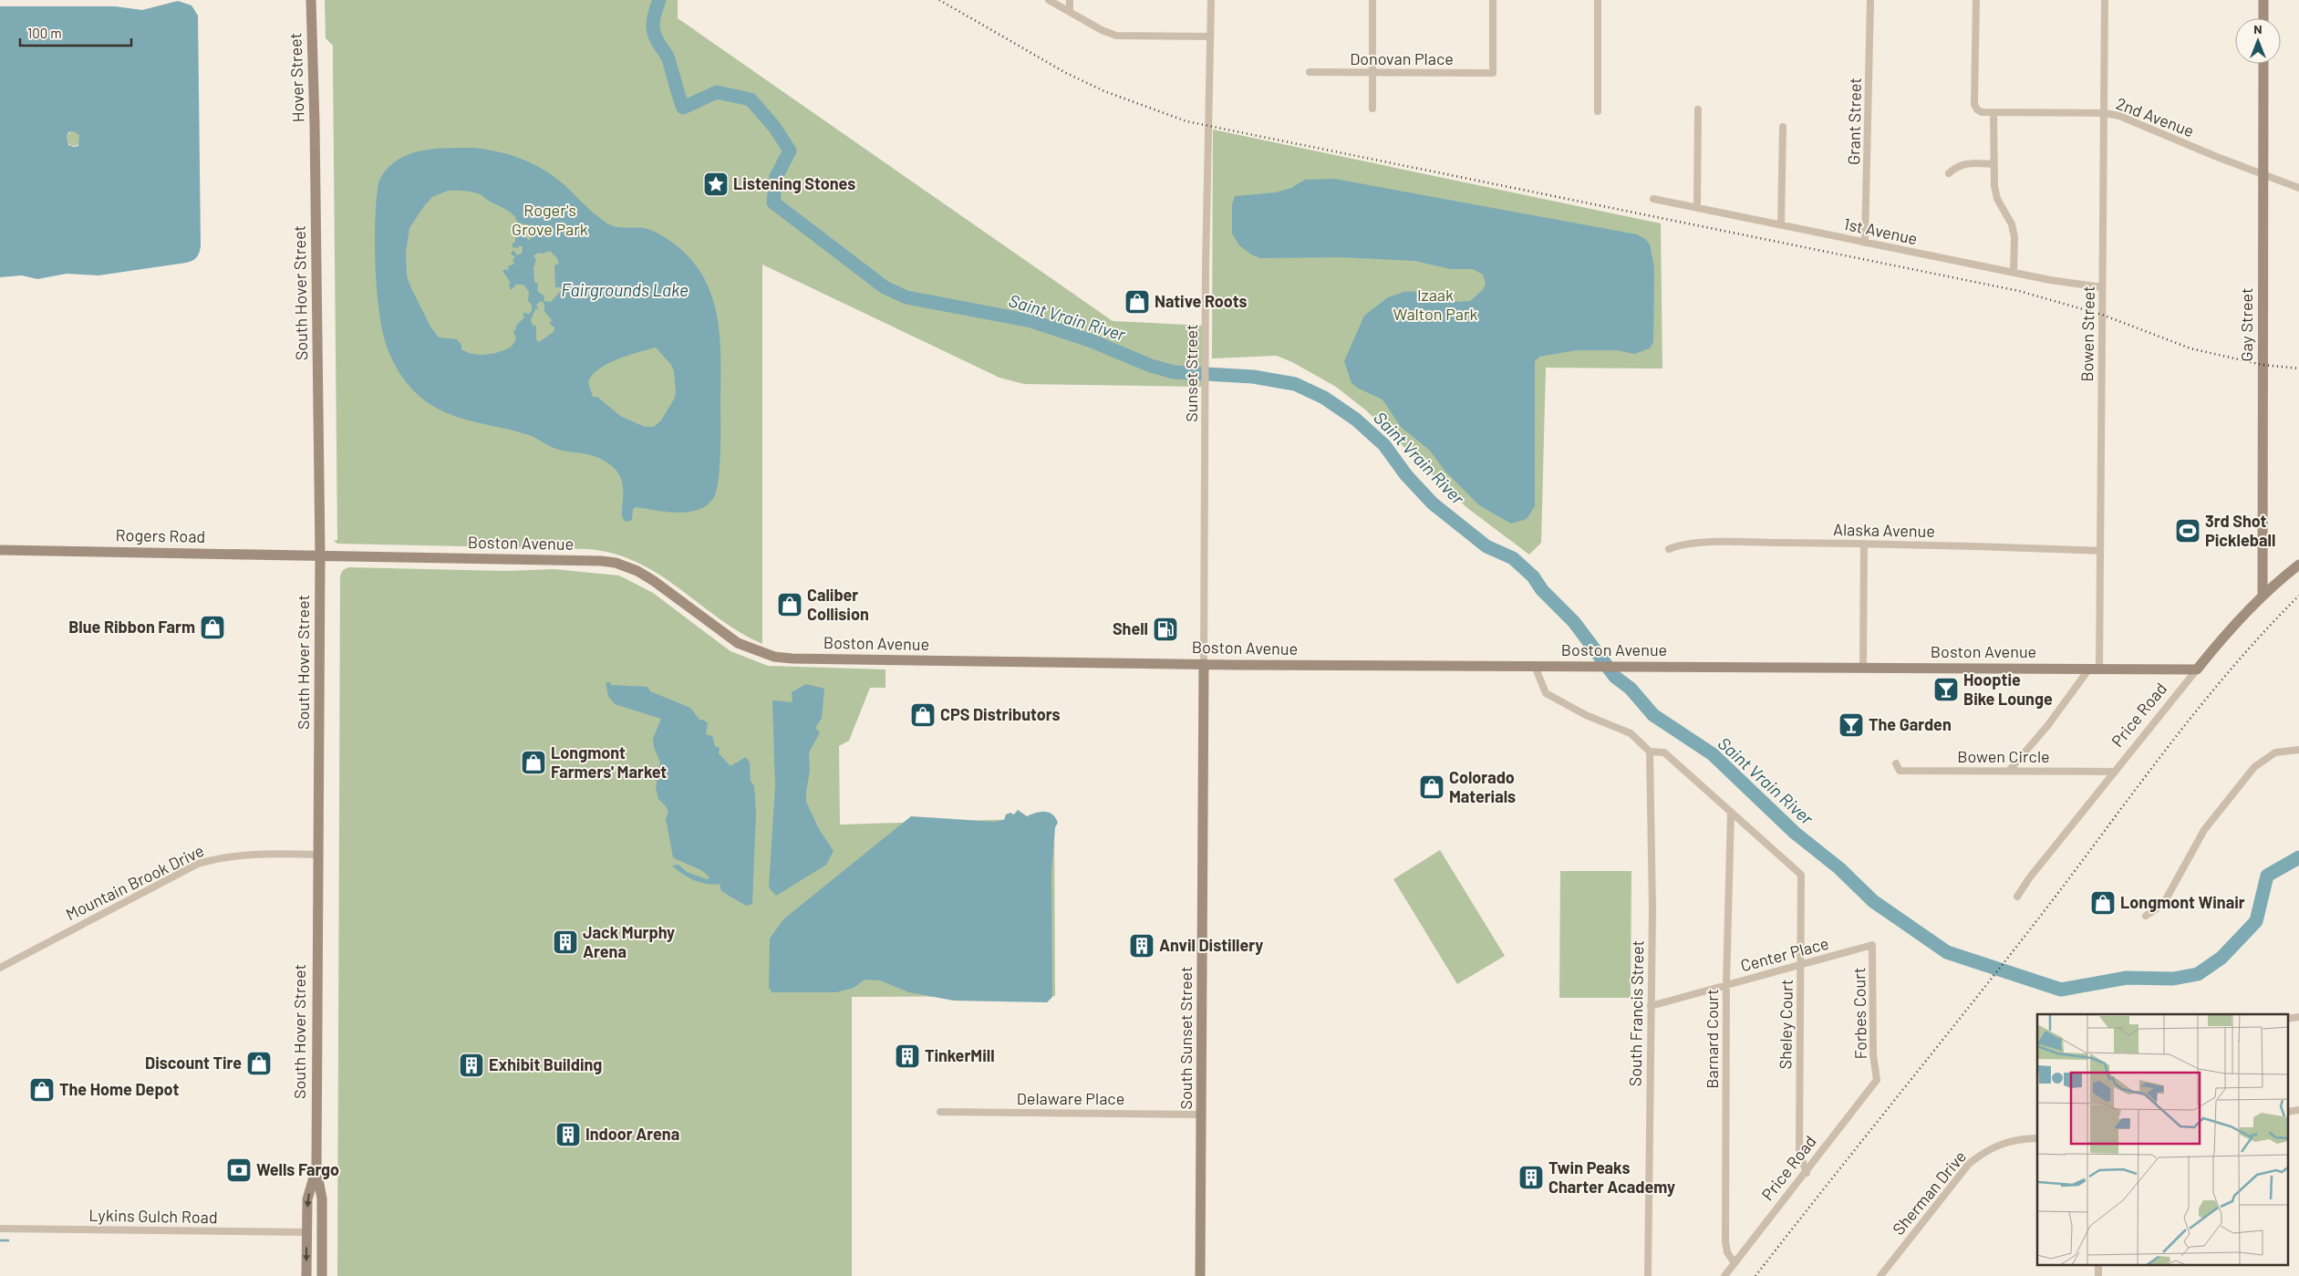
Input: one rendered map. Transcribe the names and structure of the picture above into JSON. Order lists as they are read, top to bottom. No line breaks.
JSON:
{"streets":{"street":["Donovan Place","Hover Street","2nd Avenue","Grant Street","1st Avenue","South Hover Street","Gay Street","Bowen Street","Sunset Street","Alaska Avenue","Rogers Road","Boston Avenue","Price Road","Bowen Circle","Mountain Brook Drive","Center Place","South Francis Street","Forbes Court","Sheley Court","South Sunset Street","Barnard Court","Delaware Place","Sherman Drive","Lykins Gulch Road"]},"crossings":[["Hover Street","South Hover Street"],["2nd Avenue","Gay Street"],["2nd Avenue","Bowen Street"],["Grant Street","1st Avenue"],["1st Avenue","Bowen Street"],["South Hover Street","Rogers Road"],["South Hover Street","Boston Avenue"],["South Hover Street","Mountain Brook Drive"],["South Hover Street","Lykins Gulch Road"],["Gay Street","Price Road"],["Bowen Street","Alaska Avenue"],["Bowen Street","Boston Avenue"],["Sunset Street","Boston Avenue"],["Sunset Street","South Sunset Street"],["Rogers Road","Boston Avenue"],["Boston Avenue","Price Road"],["Boston Avenue","South Sunset Street"],["Price Road","Bowen Circle"],["Price Road","Forbes Court"],["Price Road","Sheley Court"],["Price Road","Barnard Court"],["Center Place","South Francis Street"],["Center Place","Forbes Court"],["Center Place","Sheley Court"],["Center Place","Barnard Court"],["Sheley Court","Barnard Court"],["South Sunset Street","Delaware Place"]],"water":["Fairgrounds Lake","Saint Vrain River"],"parks":["Roger's Grove Park","Izaak Walton Park"],"places":{"place":["Listening Stones"],"shop":["Native Roots","Caliber Collision","Blue Ribbon Farm","CPS Distributors","Longmont Farmers' Market","Colorado Materials","Longmont Winair","Discount Tire","The Home Depot"],"sports":["3rd Shot Pickleball"],"fuel station":["Shell"],"bar":["Hooptie Bike Lounge","The Garden"],"building":["Jack Murphy Arena","Anvil Distillery","TinkerMill","Exhibit Building","Indoor Arena","Twin Peaks Charter Academy"],"bank":["Wells Fargo"]},"scale_bar":"100 m","north":"top"}
